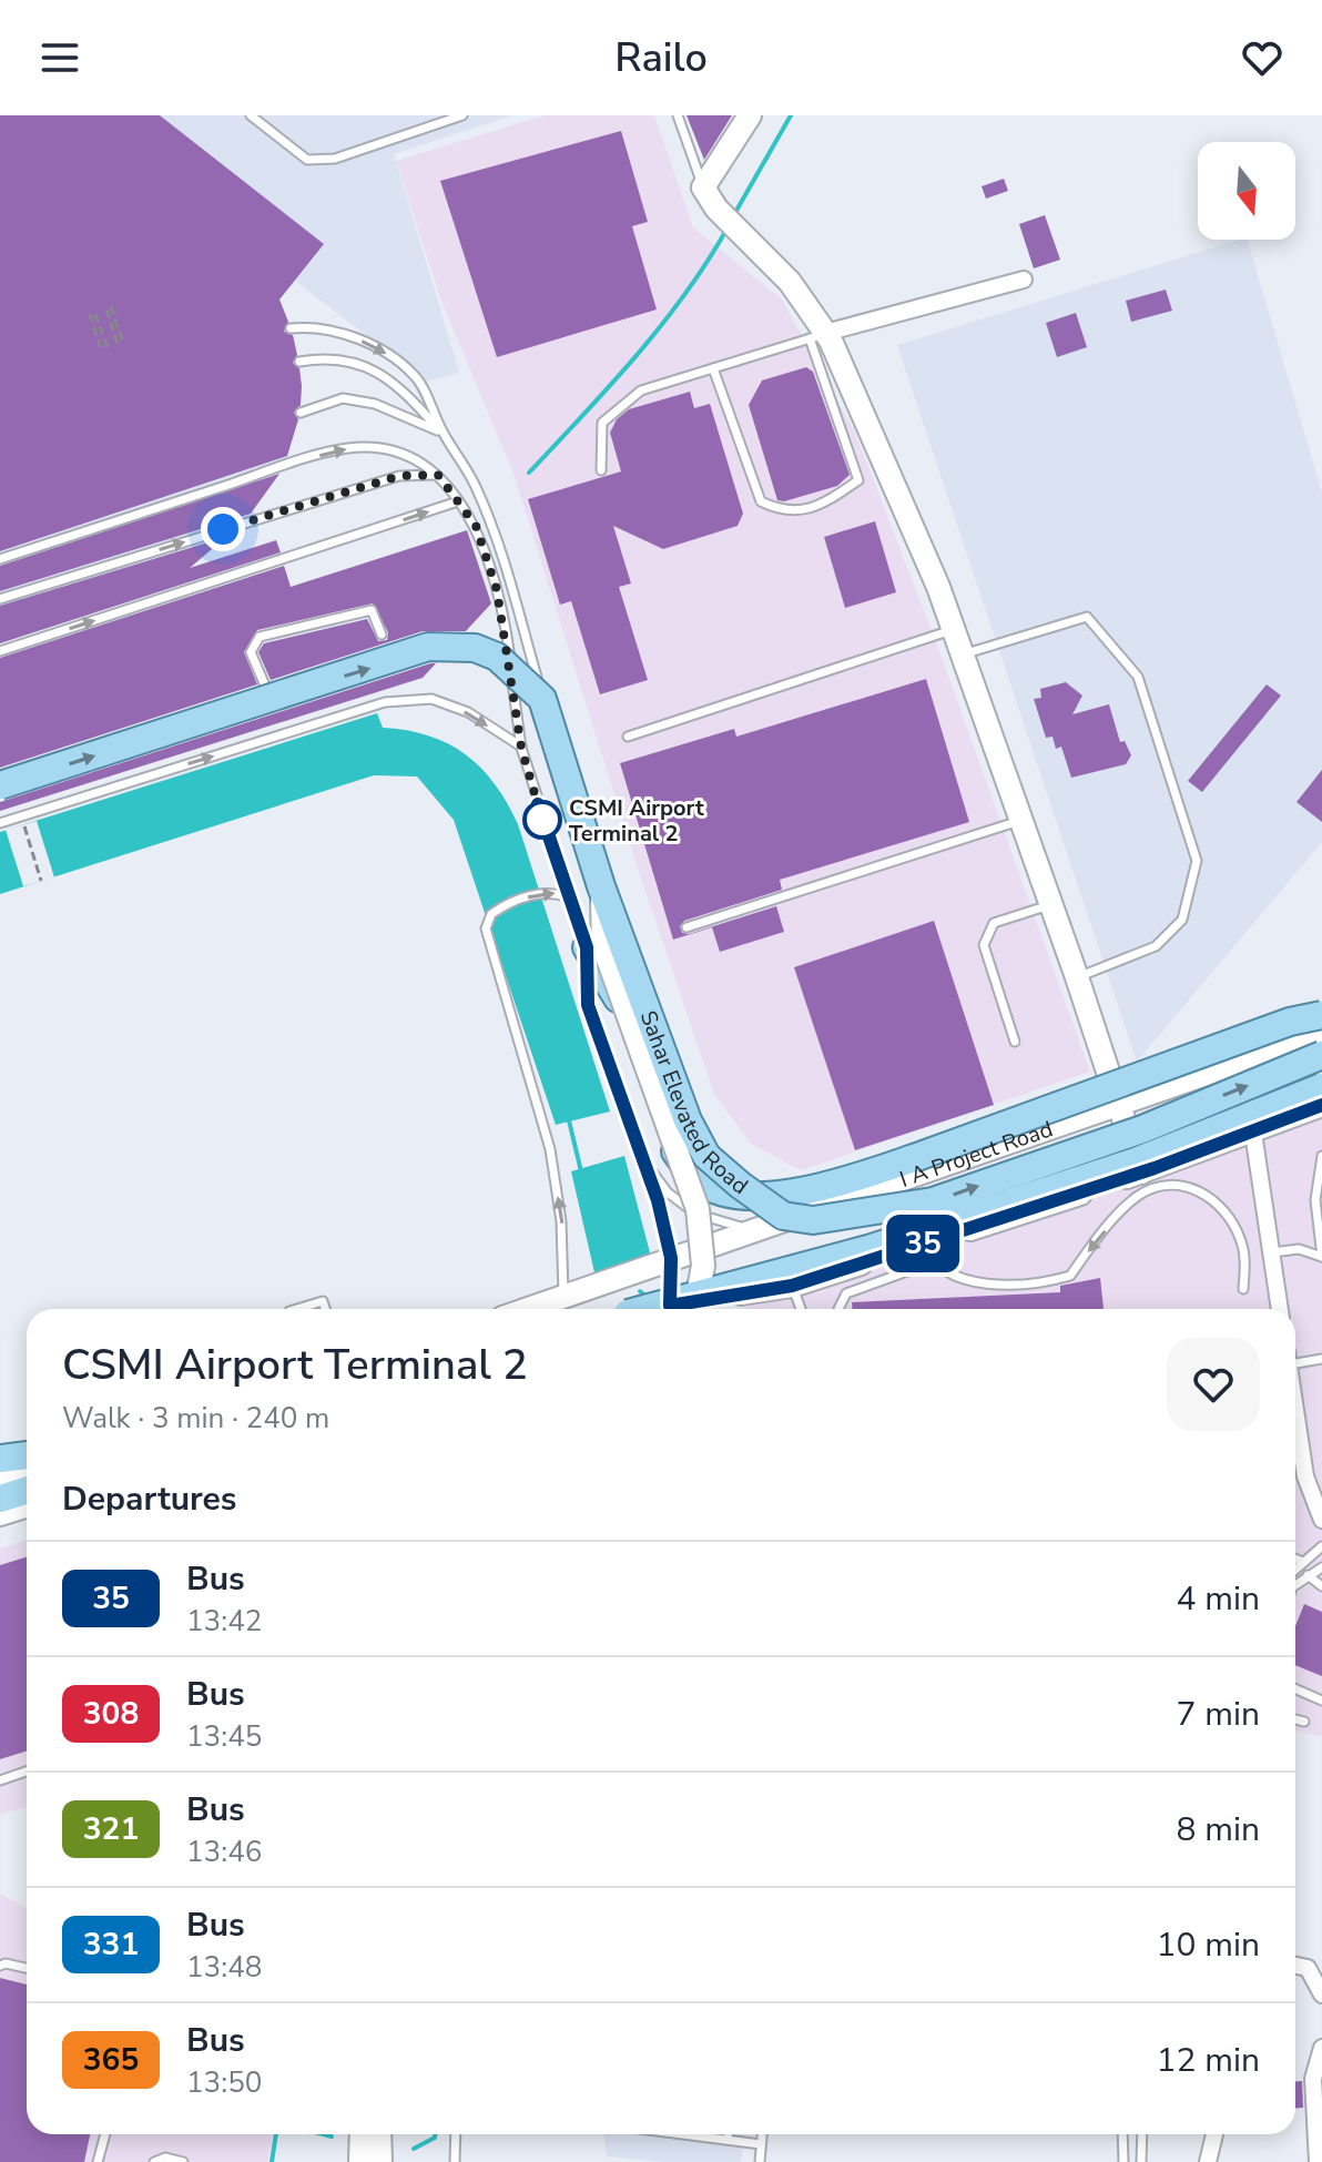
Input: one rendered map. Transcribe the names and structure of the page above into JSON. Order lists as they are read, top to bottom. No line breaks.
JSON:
{"streets":{"main road":["Sahar Elevated Road","I A Project Road"]},"places":["CSMI Airport Terminal 2"],"lines":["bus line 35"],"north":"bottom","page":{"header":"Railo","on_map":"35","heading":[["CSMI Airport Terminal 2","Walk · 3 min · 240 m"],"Departures"],"list":[{"mark":"35","name":"Bus","note":"13:42","value":"4 min"},{"mark":"308","name":"Bus","note":"13:45","value":"7 min"},{"mark":"321","name":"Bus","note":"13:46","value":"8 min"},{"mark":"331","name":"Bus","note":"13:48","value":"10 min"},{"mark":"365","name":"Bus","note":"13:50","value":"12 min"}]}}
